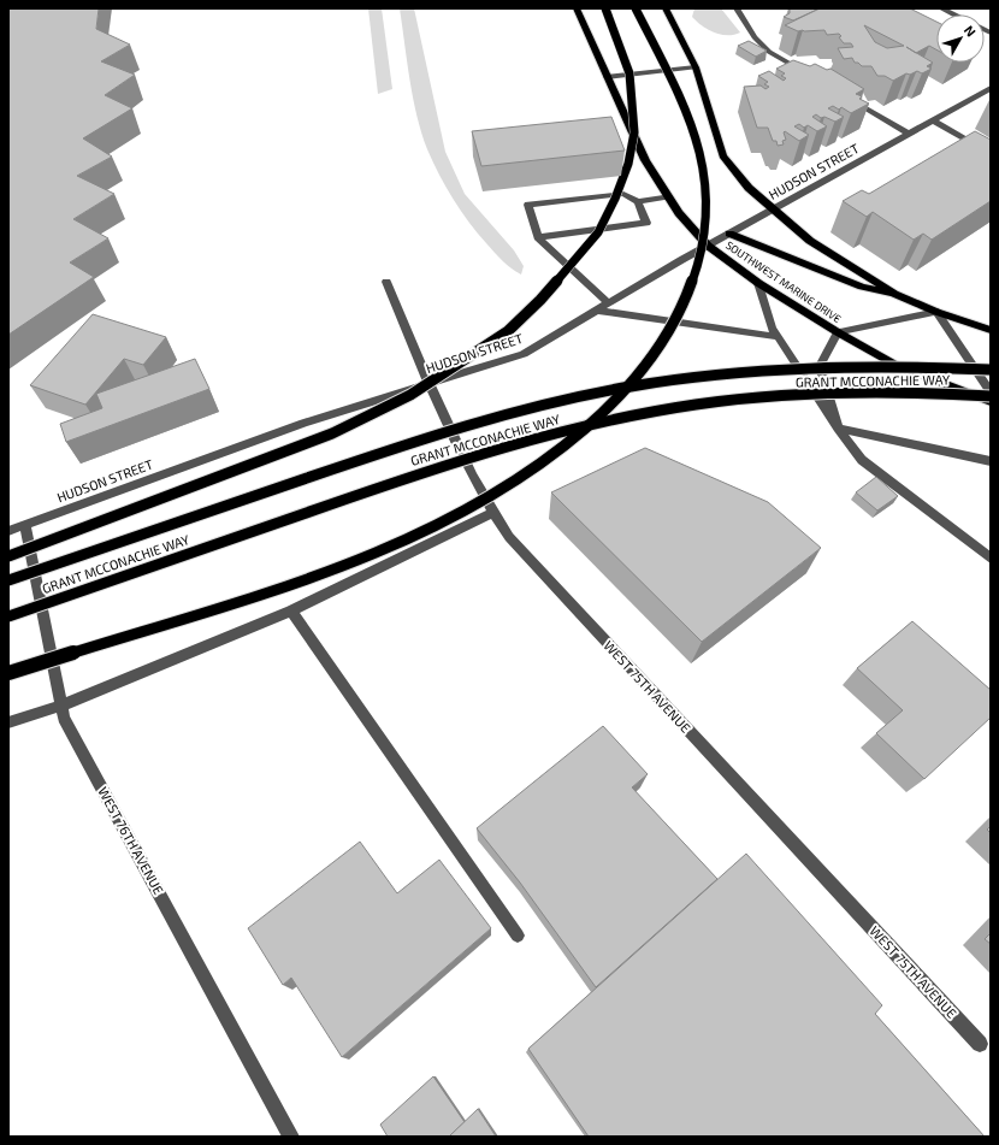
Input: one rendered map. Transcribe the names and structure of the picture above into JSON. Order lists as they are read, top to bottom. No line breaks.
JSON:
{"streets":{"main road":["SOUTHWEST MARINE DRIVE","GRANT MCCONACHIE WAY"],"street":["HUDSON STREET","WEST 75TH AVENUE","WEST 76TH AVENUE"]},"crossings":[["HUDSON STREET","SOUTHWEST MARINE DRIVE"],["HUDSON STREET","WEST 75TH AVENUE"],["HUDSON STREET","WEST 76TH AVENUE"]],"north":"top right"}
